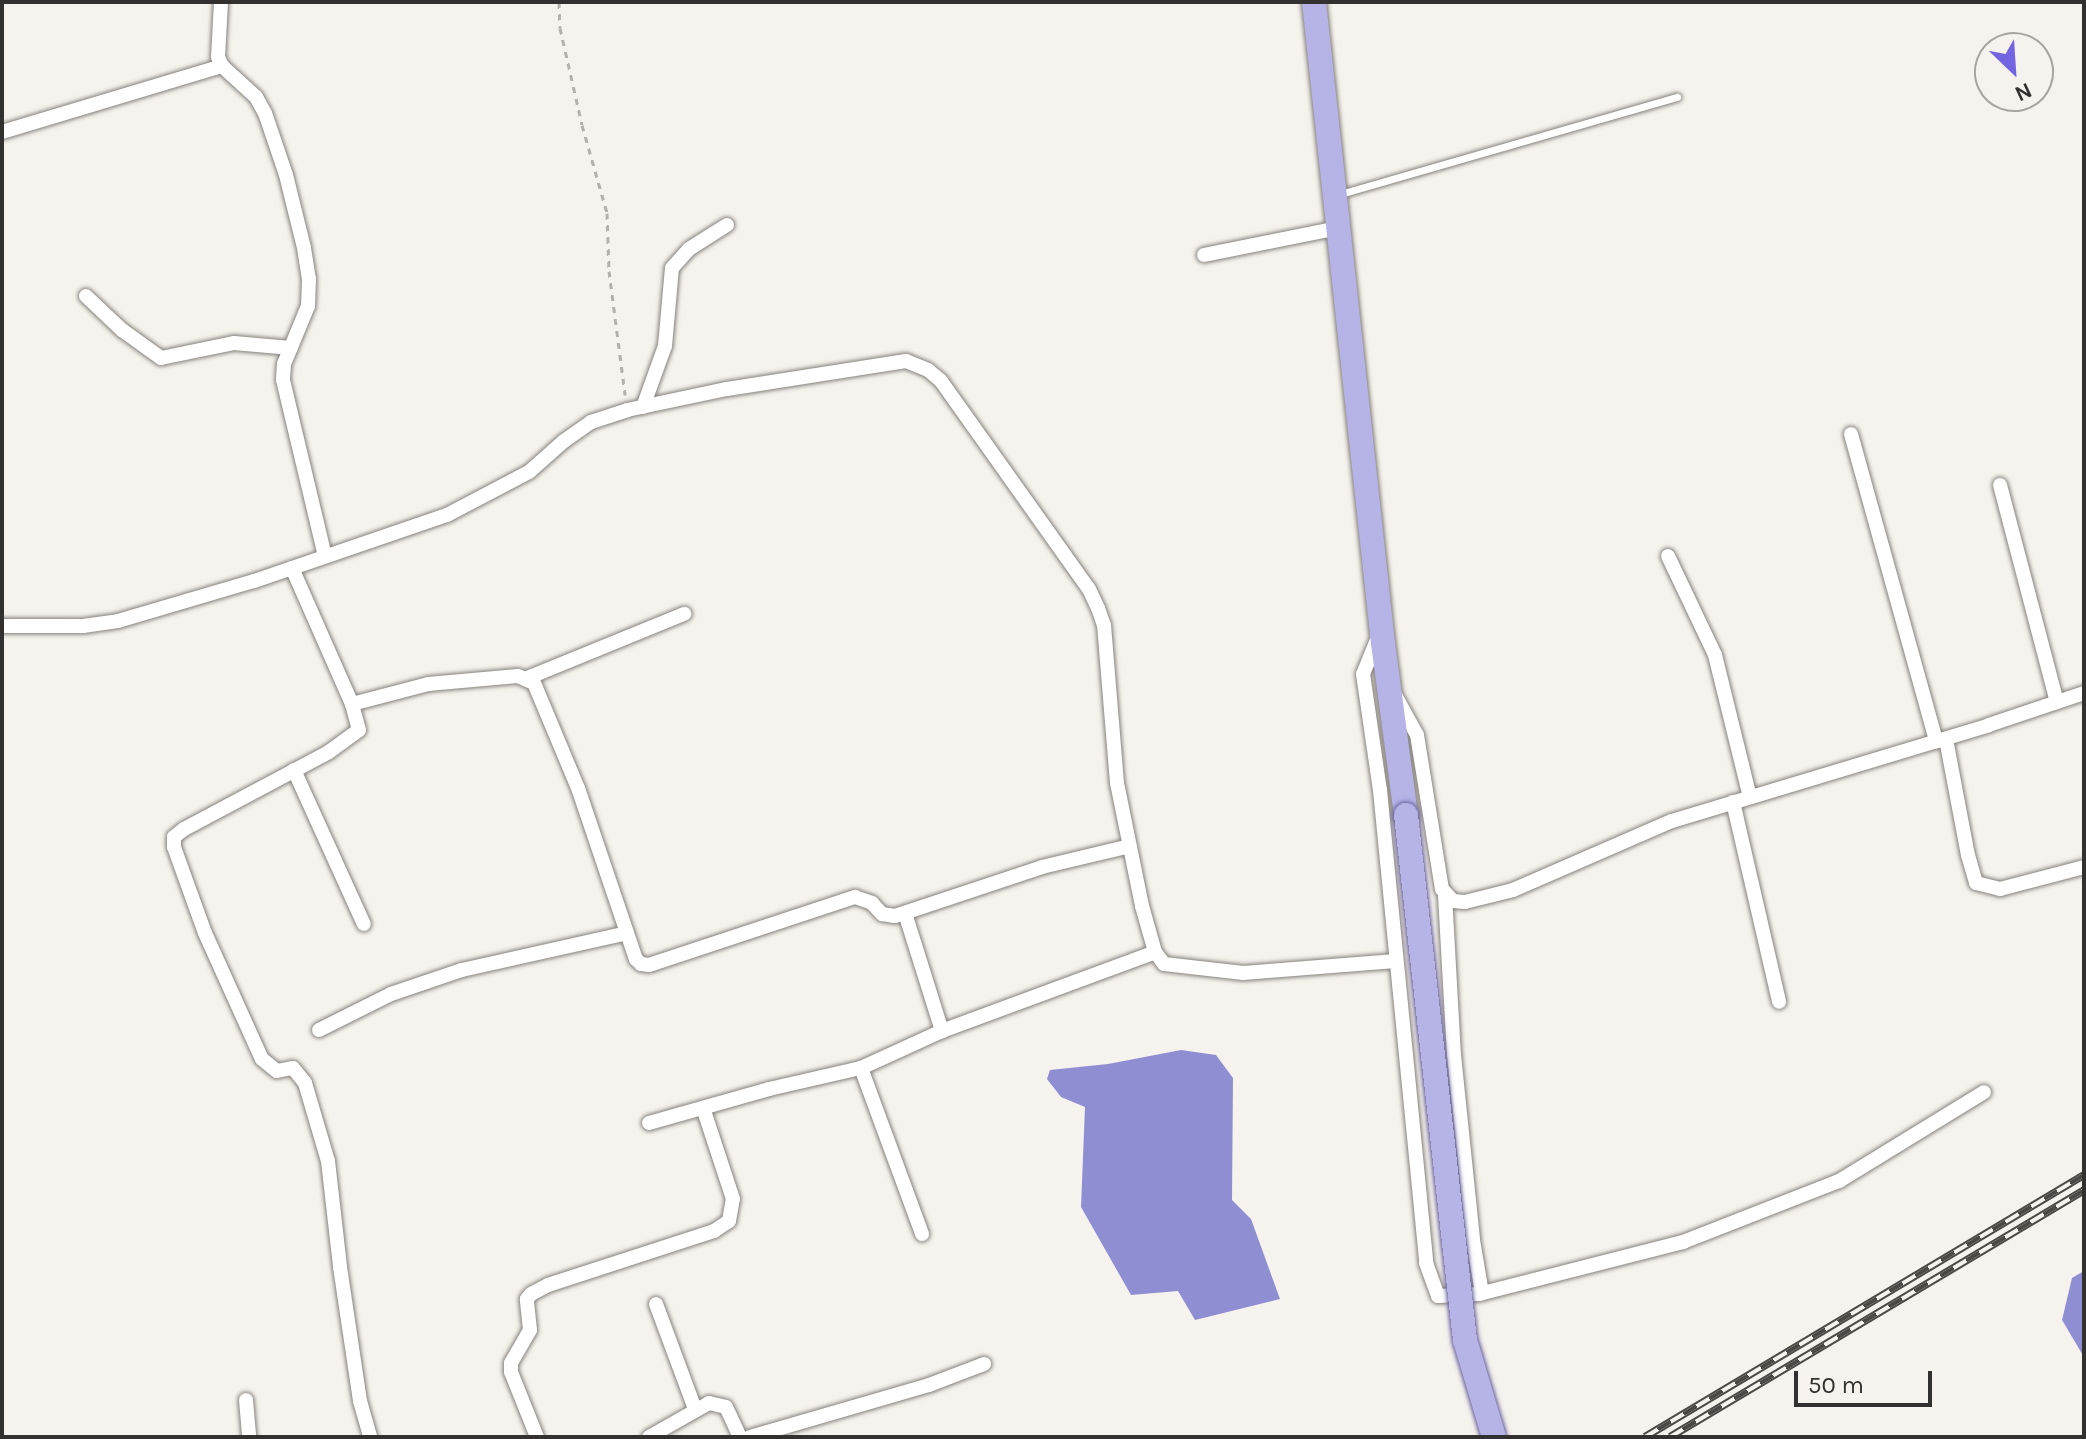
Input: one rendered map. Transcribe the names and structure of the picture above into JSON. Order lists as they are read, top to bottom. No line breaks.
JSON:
{"scale_bar":"50 m","north":"bottom right"}
